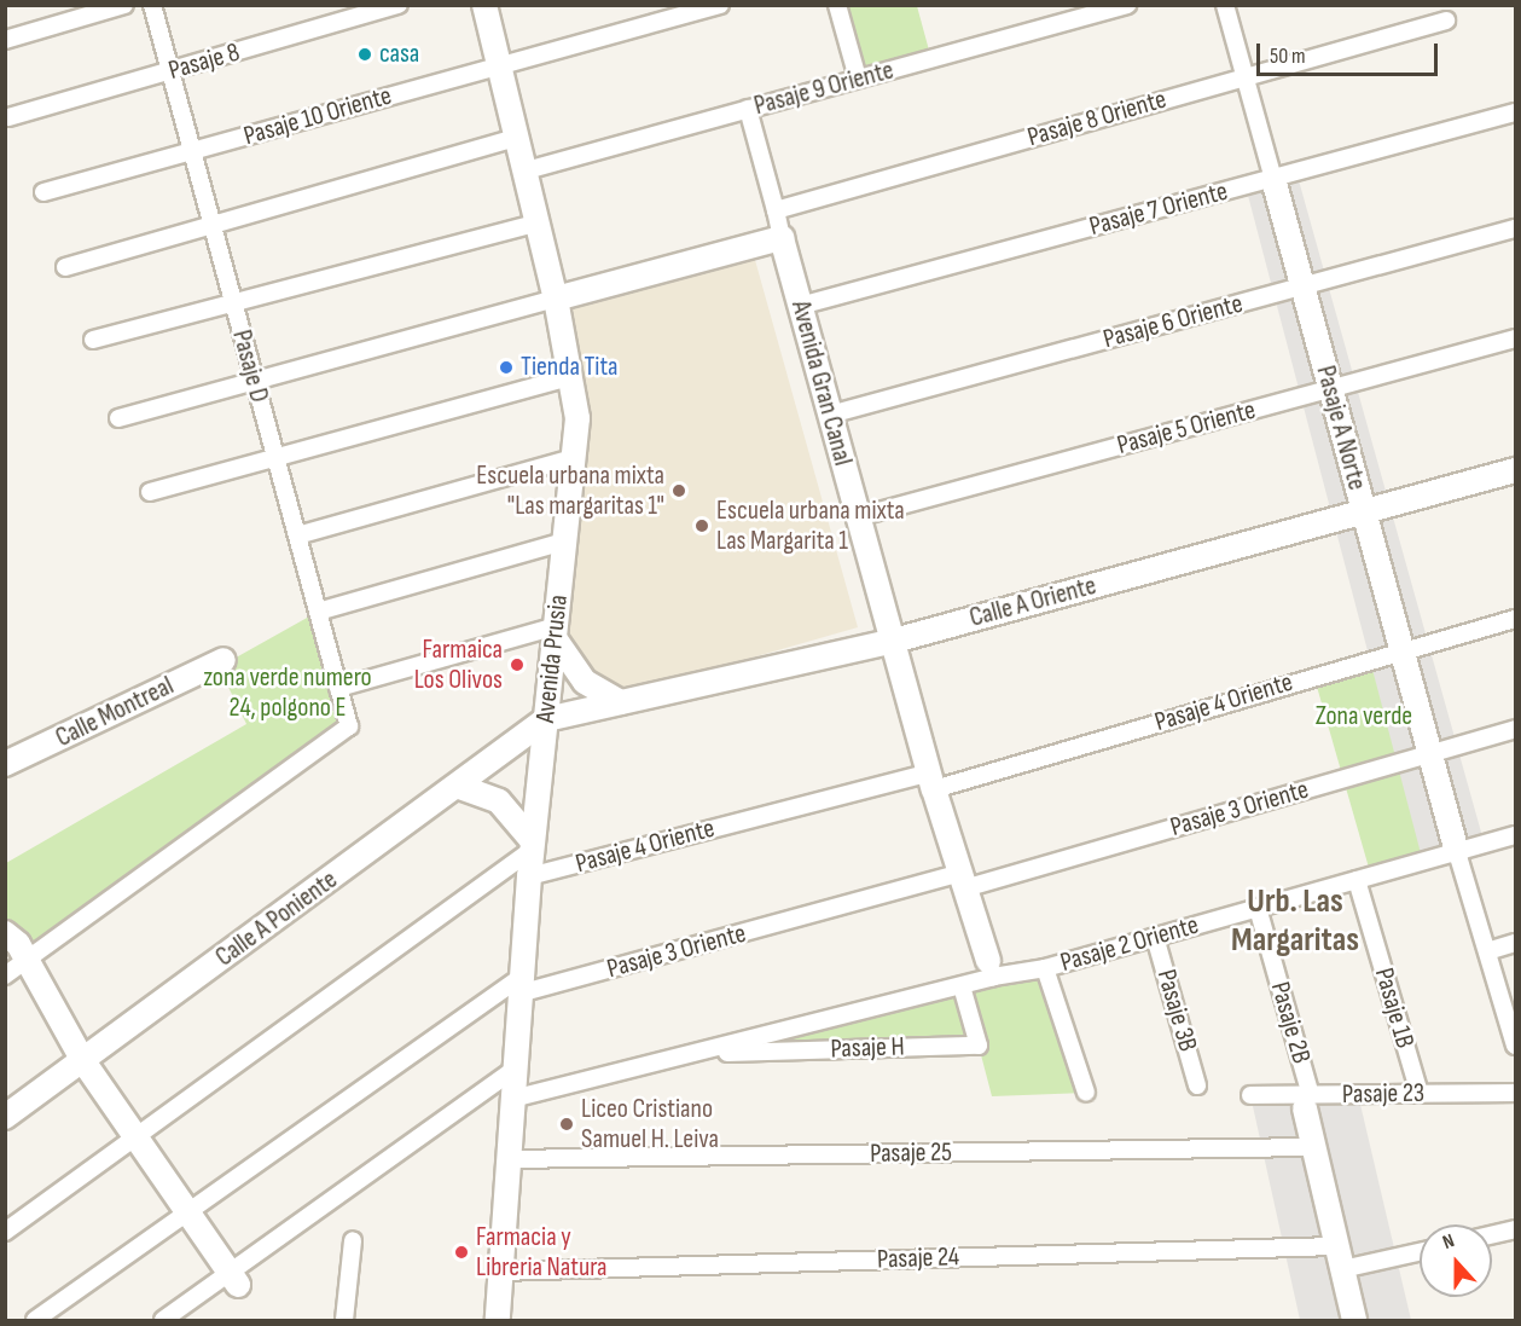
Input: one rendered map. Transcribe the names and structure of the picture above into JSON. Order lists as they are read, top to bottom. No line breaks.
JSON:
{"streets":{"street":["Pasaje 8","Pasaje 9 Oriente","Pasaje 10 Oriente","Pasaje 8 Oriente","Pasaje 7 Oriente","Pasaje 6 Oriente","Pasaje D","Avenida Gran Canal","Pasaje 5 Oriente","Pasaje A Norte","Calle A Oriente","Avenida Prusia","Pasaje 4 Oriente","Calle Montreal","Pasaje 3 Oriente","Calle A Poniente","Pasaje 2 Oriente","Pasaje 1B","Pasaje 3B","Pasaje 2B","Pasaje H","Pasaje 23","Pasaje 25","Pasaje 24"]},"crossings":[["Pasaje 8","Pasaje D"],["Pasaje 9 Oriente","Avenida Prusia"],["Pasaje 10 Oriente","Pasaje D"],["Pasaje 10 Oriente","Avenida Prusia"],["Pasaje 8 Oriente","Pasaje A Norte"],["Pasaje 7 Oriente","Avenida Gran Canal"],["Pasaje 7 Oriente","Pasaje A Norte"],["Pasaje 6 Oriente","Avenida Gran Canal"],["Pasaje 6 Oriente","Pasaje A Norte"],["Avenida Gran Canal","Pasaje 5 Oriente"],["Avenida Gran Canal","Calle A Oriente"],["Avenida Gran Canal","Pasaje 4 Oriente"],["Avenida Gran Canal","Pasaje 3 Oriente"],["Avenida Gran Canal","Pasaje 2 Oriente"],["Pasaje 5 Oriente","Pasaje A Norte"],["Pasaje A Norte","Calle A Oriente"],["Pasaje A Norte","Pasaje 4 Oriente"],["Pasaje A Norte","Pasaje 3 Oriente"],["Pasaje A Norte","Pasaje 2 Oriente"],["Calle A Oriente","Avenida Prusia"],["Calle A Oriente","Calle A Poniente"],["Avenida Prusia","Pasaje 4 Oriente"],["Avenida Prusia","Pasaje 3 Oriente"],["Avenida Prusia","Calle A Poniente"],["Avenida Prusia","Pasaje 2 Oriente"],["Avenida Prusia","Pasaje 25"],["Avenida Prusia","Pasaje 24"],["Pasaje 2 Oriente","Pasaje 1B"],["Pasaje 2 Oriente","Pasaje 3B"],["Pasaje 2 Oriente","Pasaje 2B"],["Pasaje 2 Oriente","Pasaje H"],["Pasaje 1B","Pasaje 23"],["Pasaje 2B","Pasaje 23"]],"districts":["Urb. Las Margaritas"],"parks":["zona verde numero 24, polgono E","Zona verde"],"places":["casa","Tienda Tita","Escuela urbana mixta \"Las margaritas 1\"","Escuela urbana mixta Las Margarita 1","Farmaica Los Olivos","Liceo Cristiano Samuel H. Leiva","Farmacia y Libreria Natura"],"scale_bar":"50 m","north":"top"}
